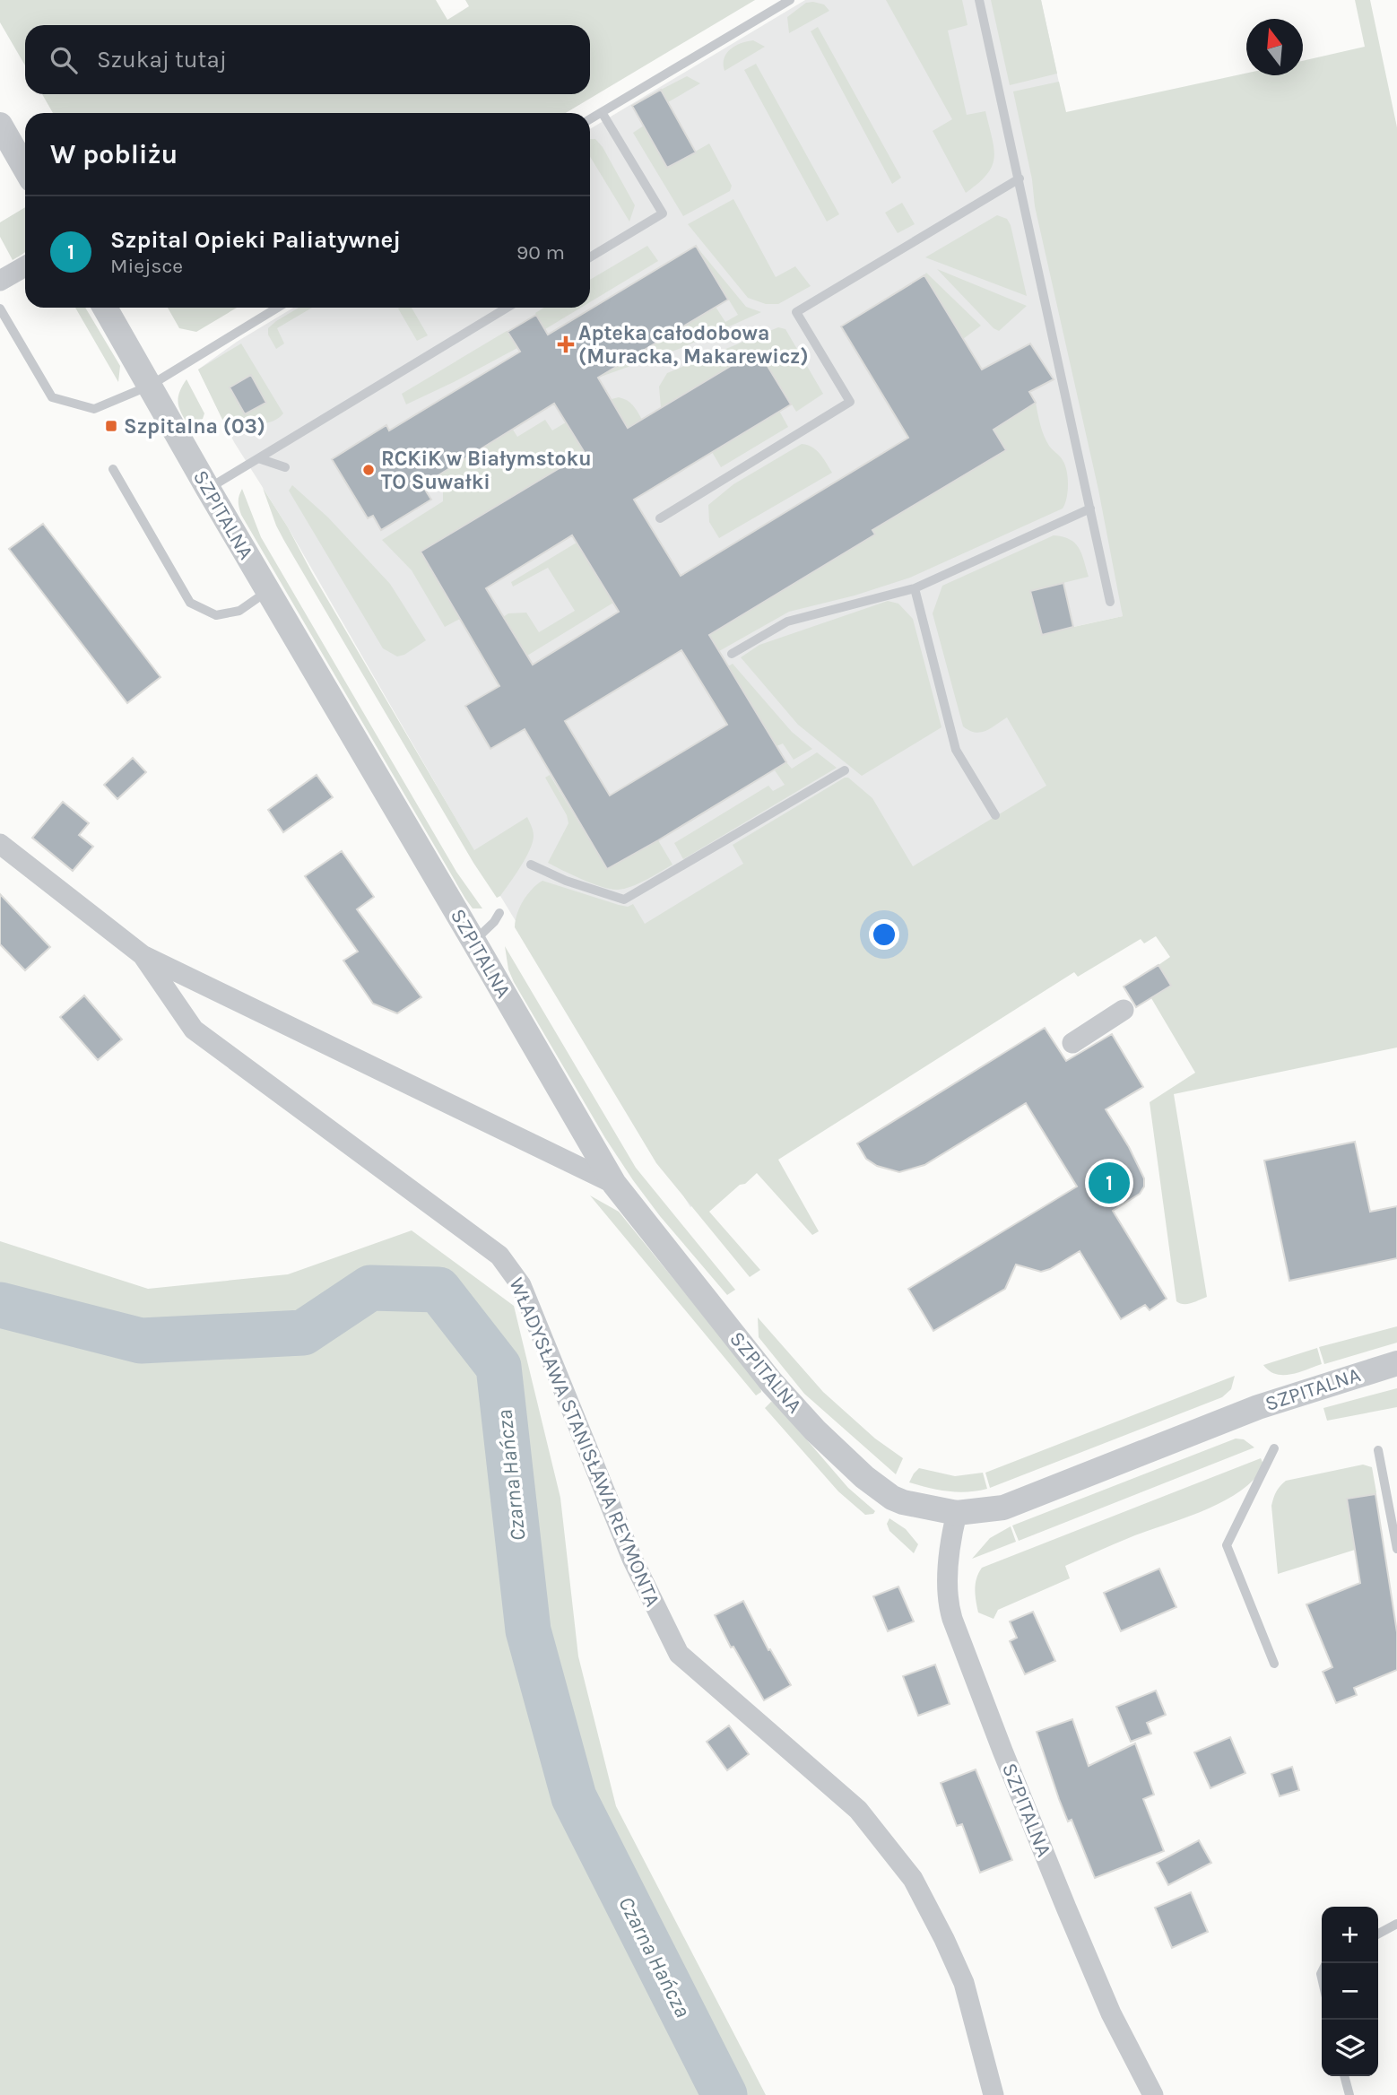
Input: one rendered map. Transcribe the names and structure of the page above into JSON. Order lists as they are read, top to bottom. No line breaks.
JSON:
{"streets":{"street":["SZPITALNA","WŁADYSŁAWA STANISŁAWA REYMONTA"]},"crossings":[["SZPITALNA","WŁADYSŁAWA STANISŁAWA REYMONTA"]],"water":["Czarna Hańcza"],"places":{"health":["Apteka całodobowa (Muracka, Makarewicz)"],"transit":["Szpitalna (03)"],"other":["RCKiK w Białymstoku TO Suwałki"]},"north":"top","page":{"search":"Szukaj tutaj","heading":"W pobliżu","list":[{"mark":"1","name":"Szpital Opieki Paliatywnej","note":"Miejsce","value":"90 m"}],"pins":"1","map_buttons":["+","−"]}}
